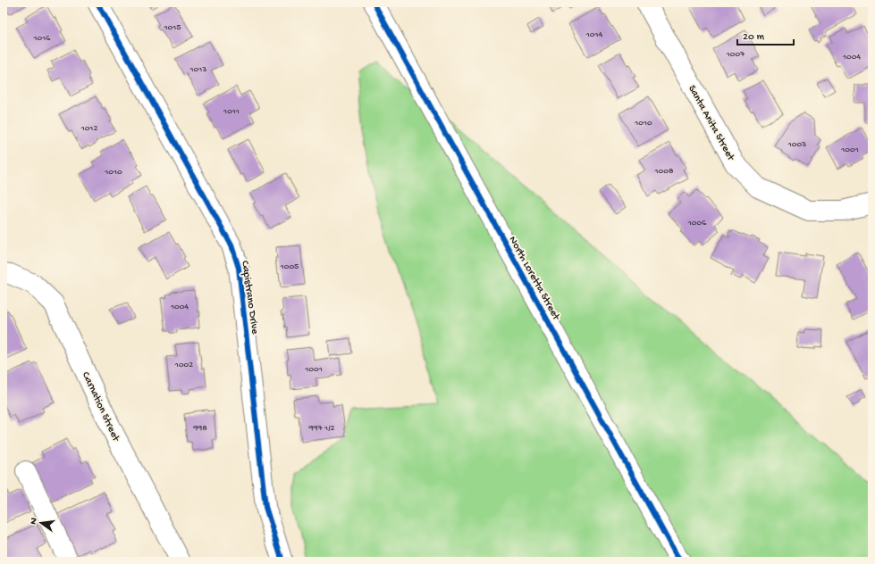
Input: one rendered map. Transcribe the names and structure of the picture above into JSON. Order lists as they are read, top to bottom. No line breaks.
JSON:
{"streets":{"street":["Santa Anita Street","North Loretta Street","Capistrano Drive","Carnation Street"]},"house_numbers":["1015","1014","1016","1007","1004","1013","1011","1010","1012","1003","1001","1008","1010","1006","1005","1004","1002","1001","998","997 1/2"],"scale_bar":"20 m","north":"left"}
